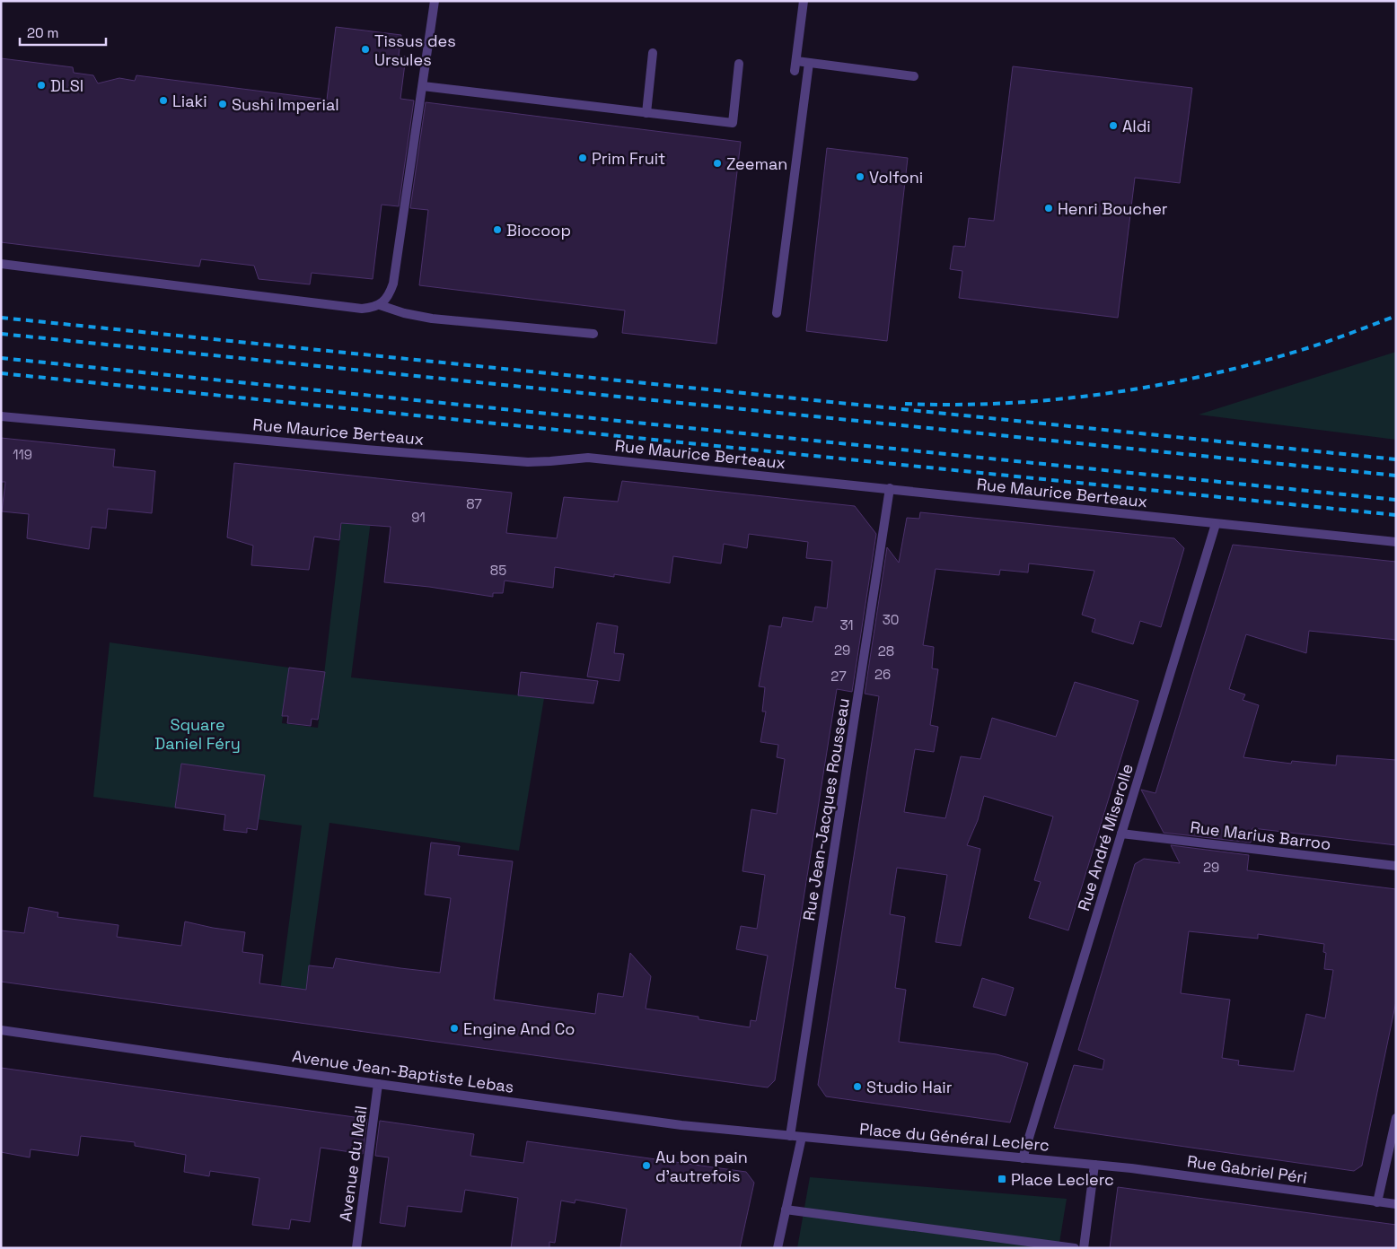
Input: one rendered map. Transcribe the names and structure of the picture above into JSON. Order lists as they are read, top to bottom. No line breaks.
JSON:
{"streets":{"street":["Rue Maurice Berteaux","Rue Jean-Jacques Rousseau","Rue Marius Barroo","Rue André Miserolle","Avenue Jean-Baptiste Lebas","Place du Général Leclerc","Avenue du Mail","Rue Gabriel Péri"]},"crossings":[["Rue Maurice Berteaux","Rue Jean-Jacques Rousseau"],["Rue Maurice Berteaux","Rue André Miserolle"],["Rue Jean-Jacques Rousseau","Avenue Jean-Baptiste Lebas"],["Rue Marius Barroo","Rue André Miserolle"],["Rue André Miserolle","Place du Général Leclerc"],["Avenue Jean-Baptiste Lebas","Place du Général Leclerc"],["Avenue Jean-Baptiste Lebas","Avenue du Mail"],["Place du Général Leclerc","Rue Gabriel Péri"]],"parks":["Square Daniel Féry"],"places":{"other":["Tissus des Ursules","DLSI","Liaki","Sushi Imperial","Aldi","Prim Fruit","Zeeman","Volfoni","Henri Boucher","Biocoop","Engine And Co","Studio Hair","Au bon pain d'autrefois"],"transit":["Place Leclerc"]},"house_numbers":["119","87","91","85","30","31","29","28","26","27","29"],"scale_bar":"20 m"}
